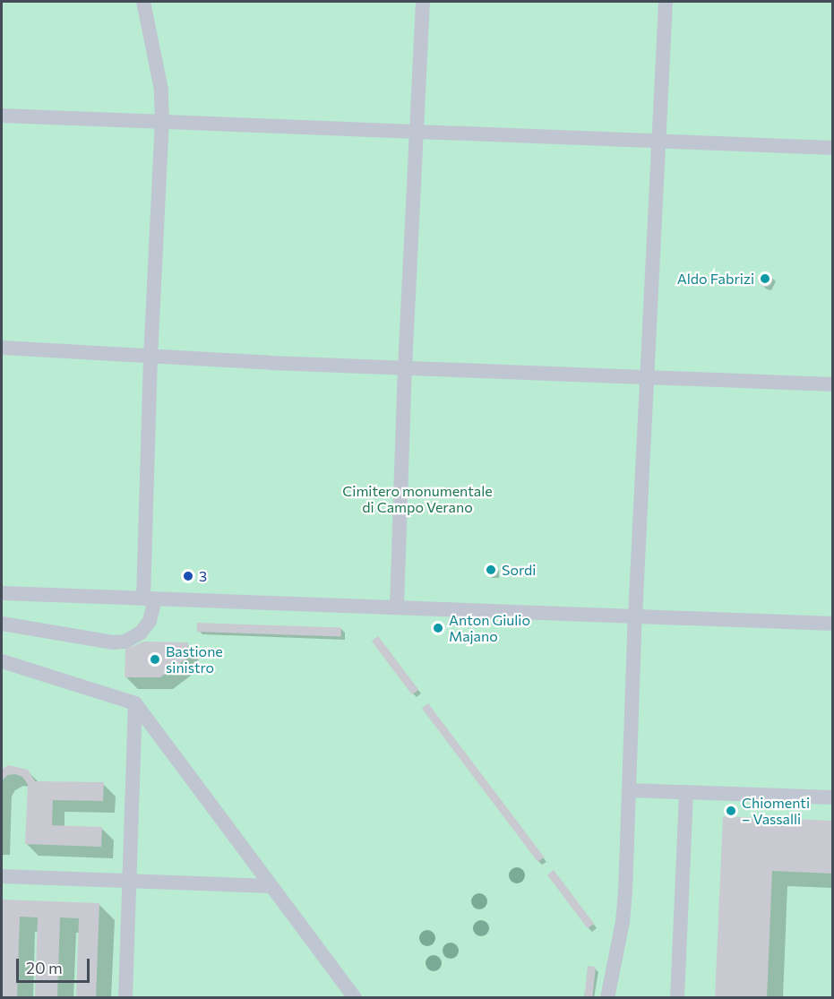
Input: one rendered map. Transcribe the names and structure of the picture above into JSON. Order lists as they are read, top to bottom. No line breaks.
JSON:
{"parks":["Cimitero monumentale di Campo Verano"],"places":["Aldo Fabrizi","Sordi","3","Anton Giulio Majano","Bastione sinistro","Chiomenti – Vassalli"],"scale_bar":"20 m"}
